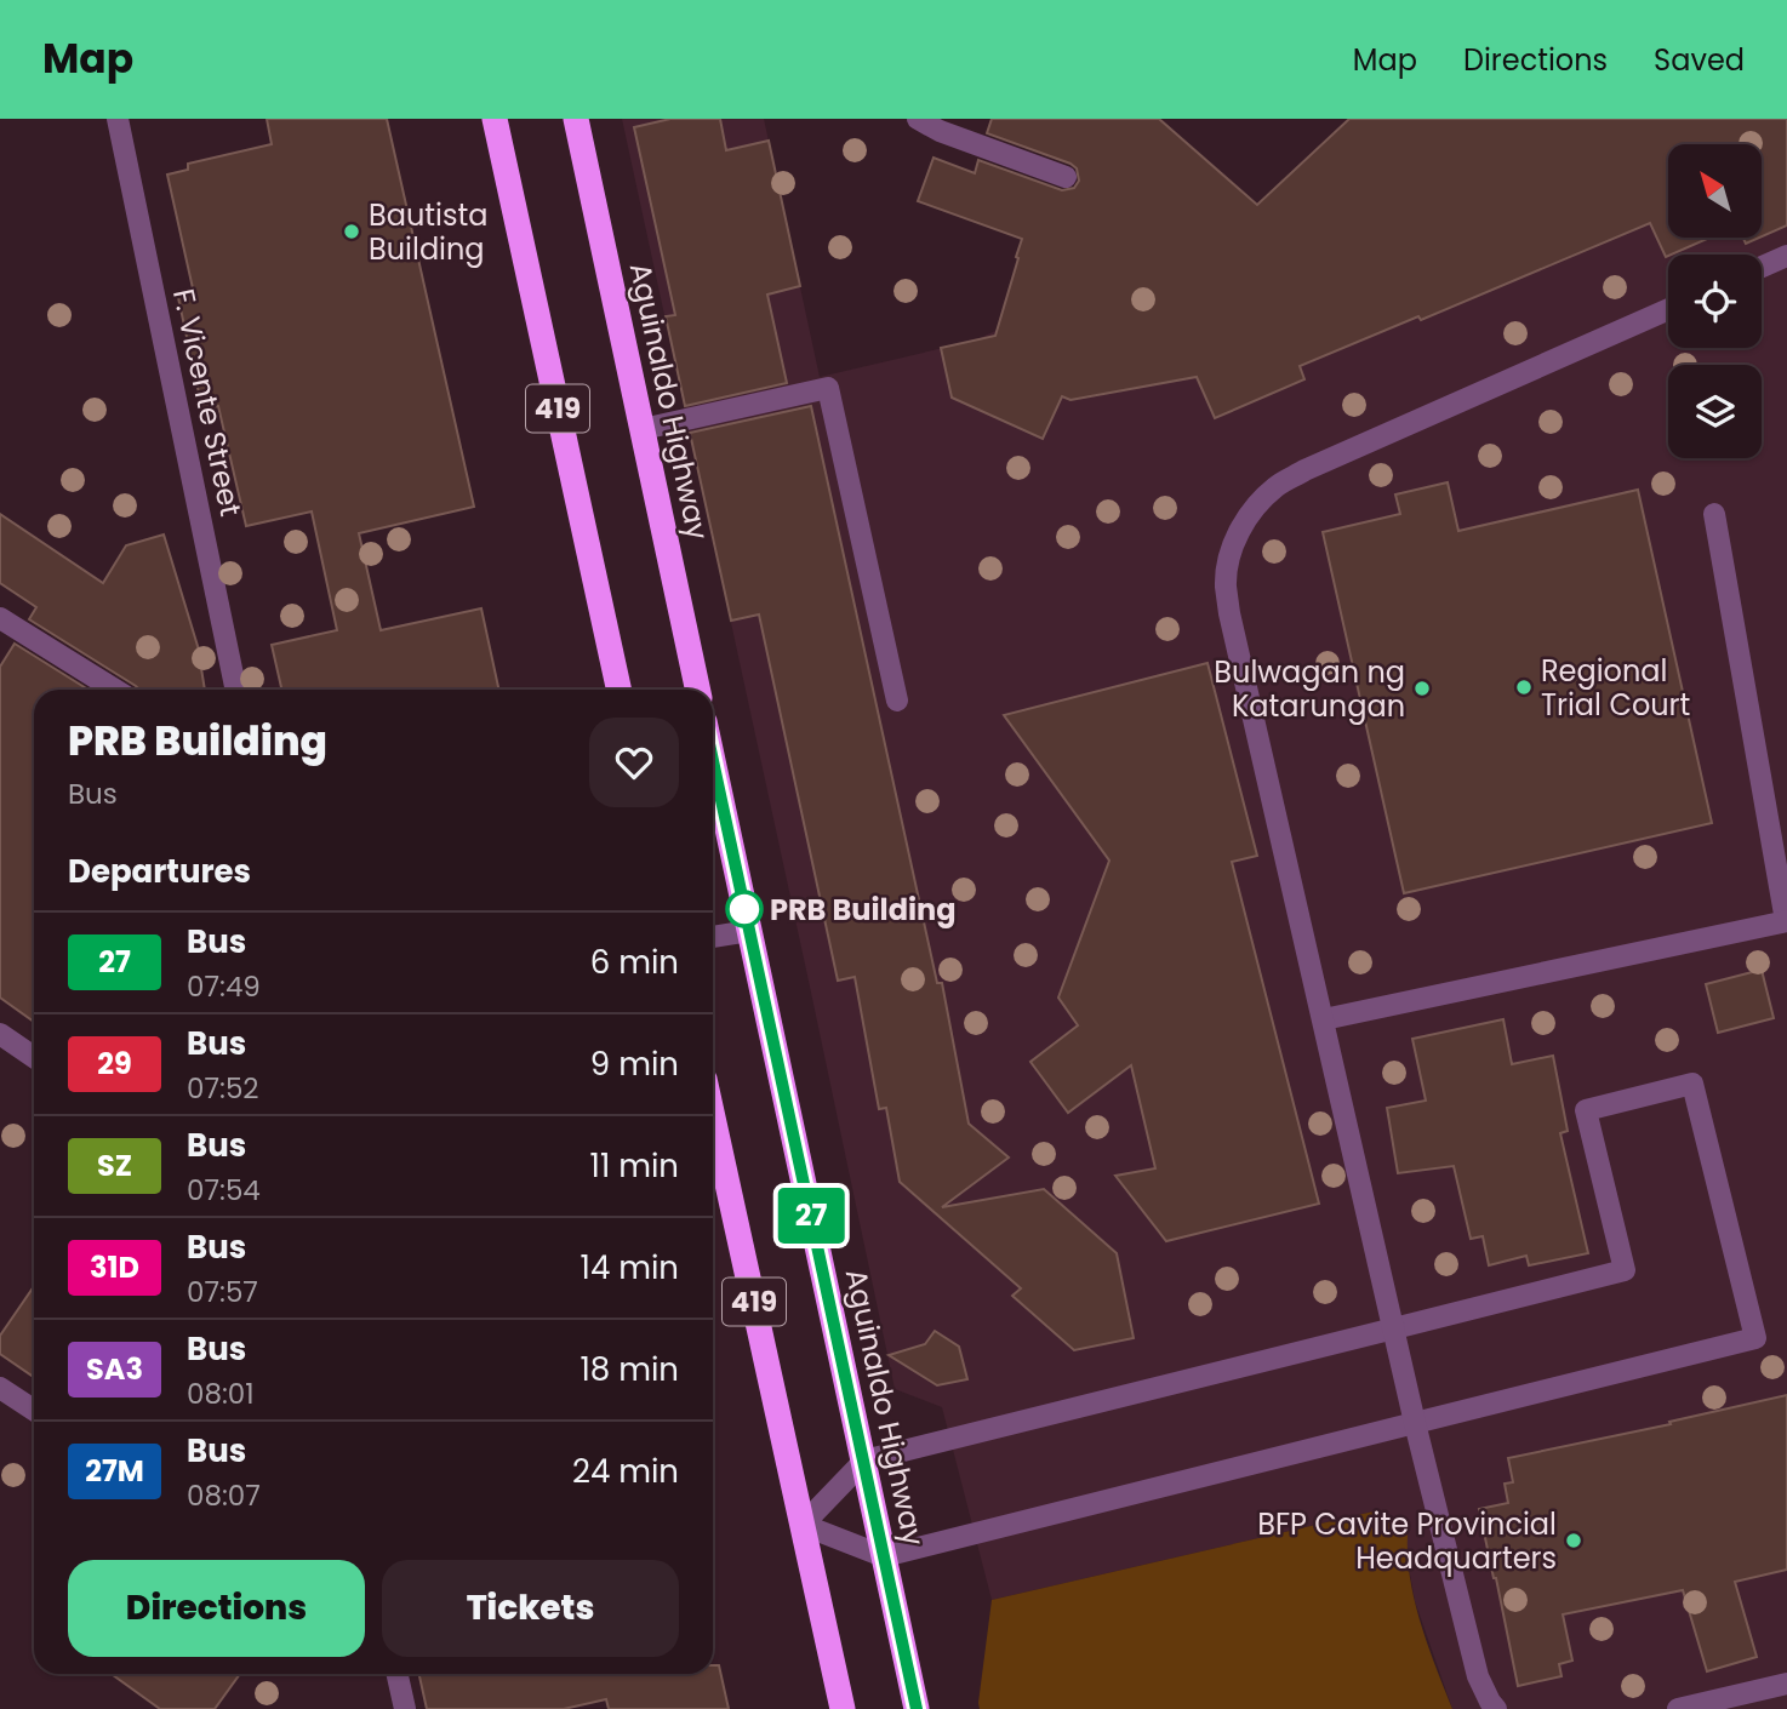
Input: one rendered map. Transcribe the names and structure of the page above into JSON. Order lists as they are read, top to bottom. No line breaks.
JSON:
{"streets":{"highway":["Aguinaldo Highway","419"],"street":["F. Vicente Street"]},"places":["Bautista Building","Regional Trial Court","Bulwagan ng Katarungan","PRB Building","BFP Cavite Provincial Headquarters"],"lines":["bus line 27"],"north":"top left","page":{"header":"Map","nav":["Map","Directions","Saved"],"on_map":"27","heading":[["PRB Building","Bus"],"Departures"],"list":[{"mark":"27","name":"Bus","note":"07:49","value":"6 min"},{"mark":"29","name":"Bus","note":"07:52","value":"9 min"},{"mark":"SZ","name":"Bus","note":"07:54","value":"11 min"},{"mark":"31D","name":"Bus","note":"07:57","value":"14 min"},{"mark":"SA3","name":"Bus","note":"08:01","value":"18 min"},{"mark":"27M","name":"Bus","note":"08:07","value":"24 min"}],"buttons":["Directions","Tickets"]}}
